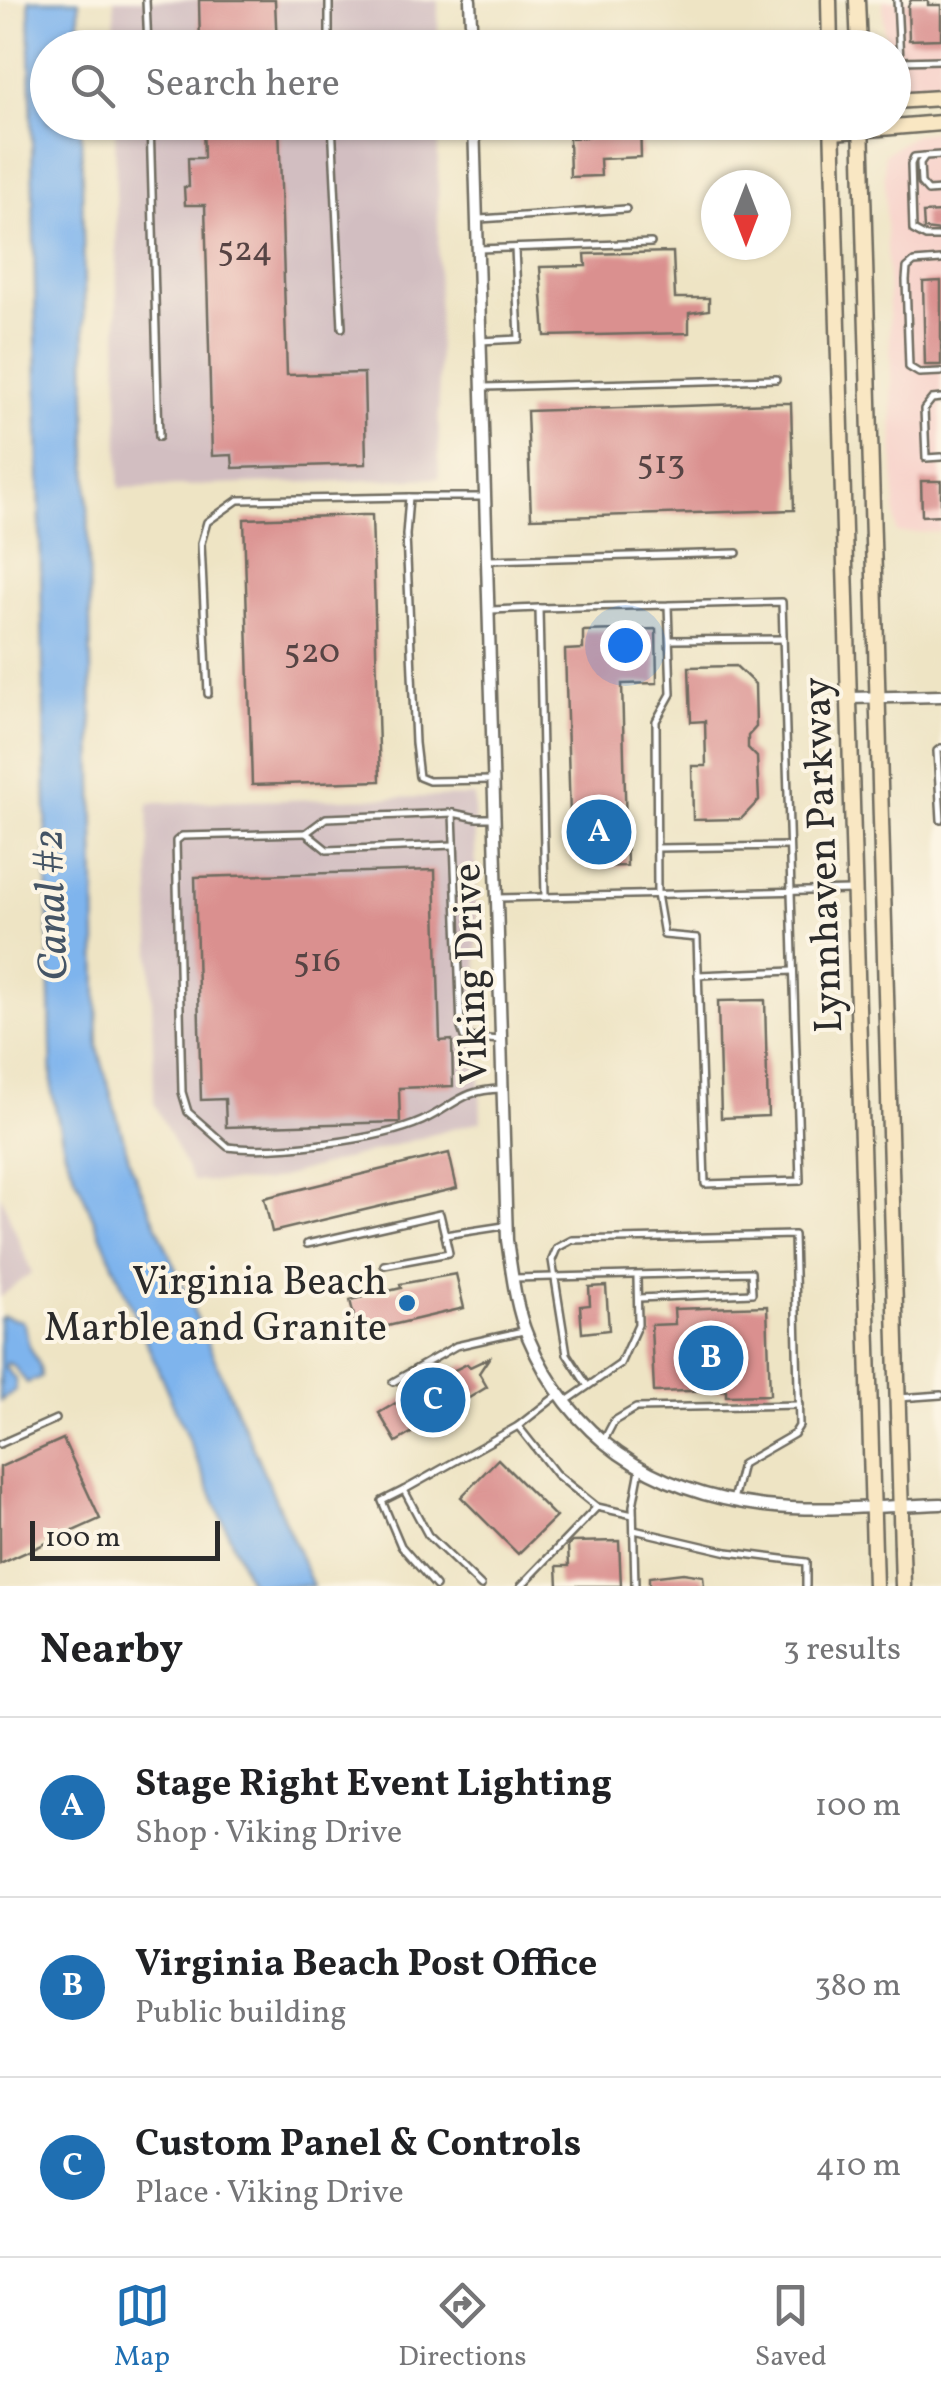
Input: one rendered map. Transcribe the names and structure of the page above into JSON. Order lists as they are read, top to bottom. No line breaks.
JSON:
{"streets":{"main road":["Lynnhaven Parkway"],"street":["Viking Drive"]},"crossings":[["Lynnhaven Parkway","Viking Drive"]],"water":["Canal #2"],"places":["Virginia Beach Marble and Granite"],"house_numbers":["524","513","520","516"],"scale_bar":"100 m","north":"bottom","page":{"search":"Search here","pins":["A","B","C"],"scale":"100 m","heading":["Nearby","3 results"],"list":[{"mark":"A","name":"Stage Right Event Lighting","note":"Shop · Viking Drive","value":"100 m"},{"mark":"B","name":"Virginia Beach Post Office","note":"Public building","value":"380 m"},{"mark":"C","name":"Custom Panel & Controls","note":"Place · Viking Drive","value":"410 m"}],"nav":["Map","Directions","Saved"]}}
